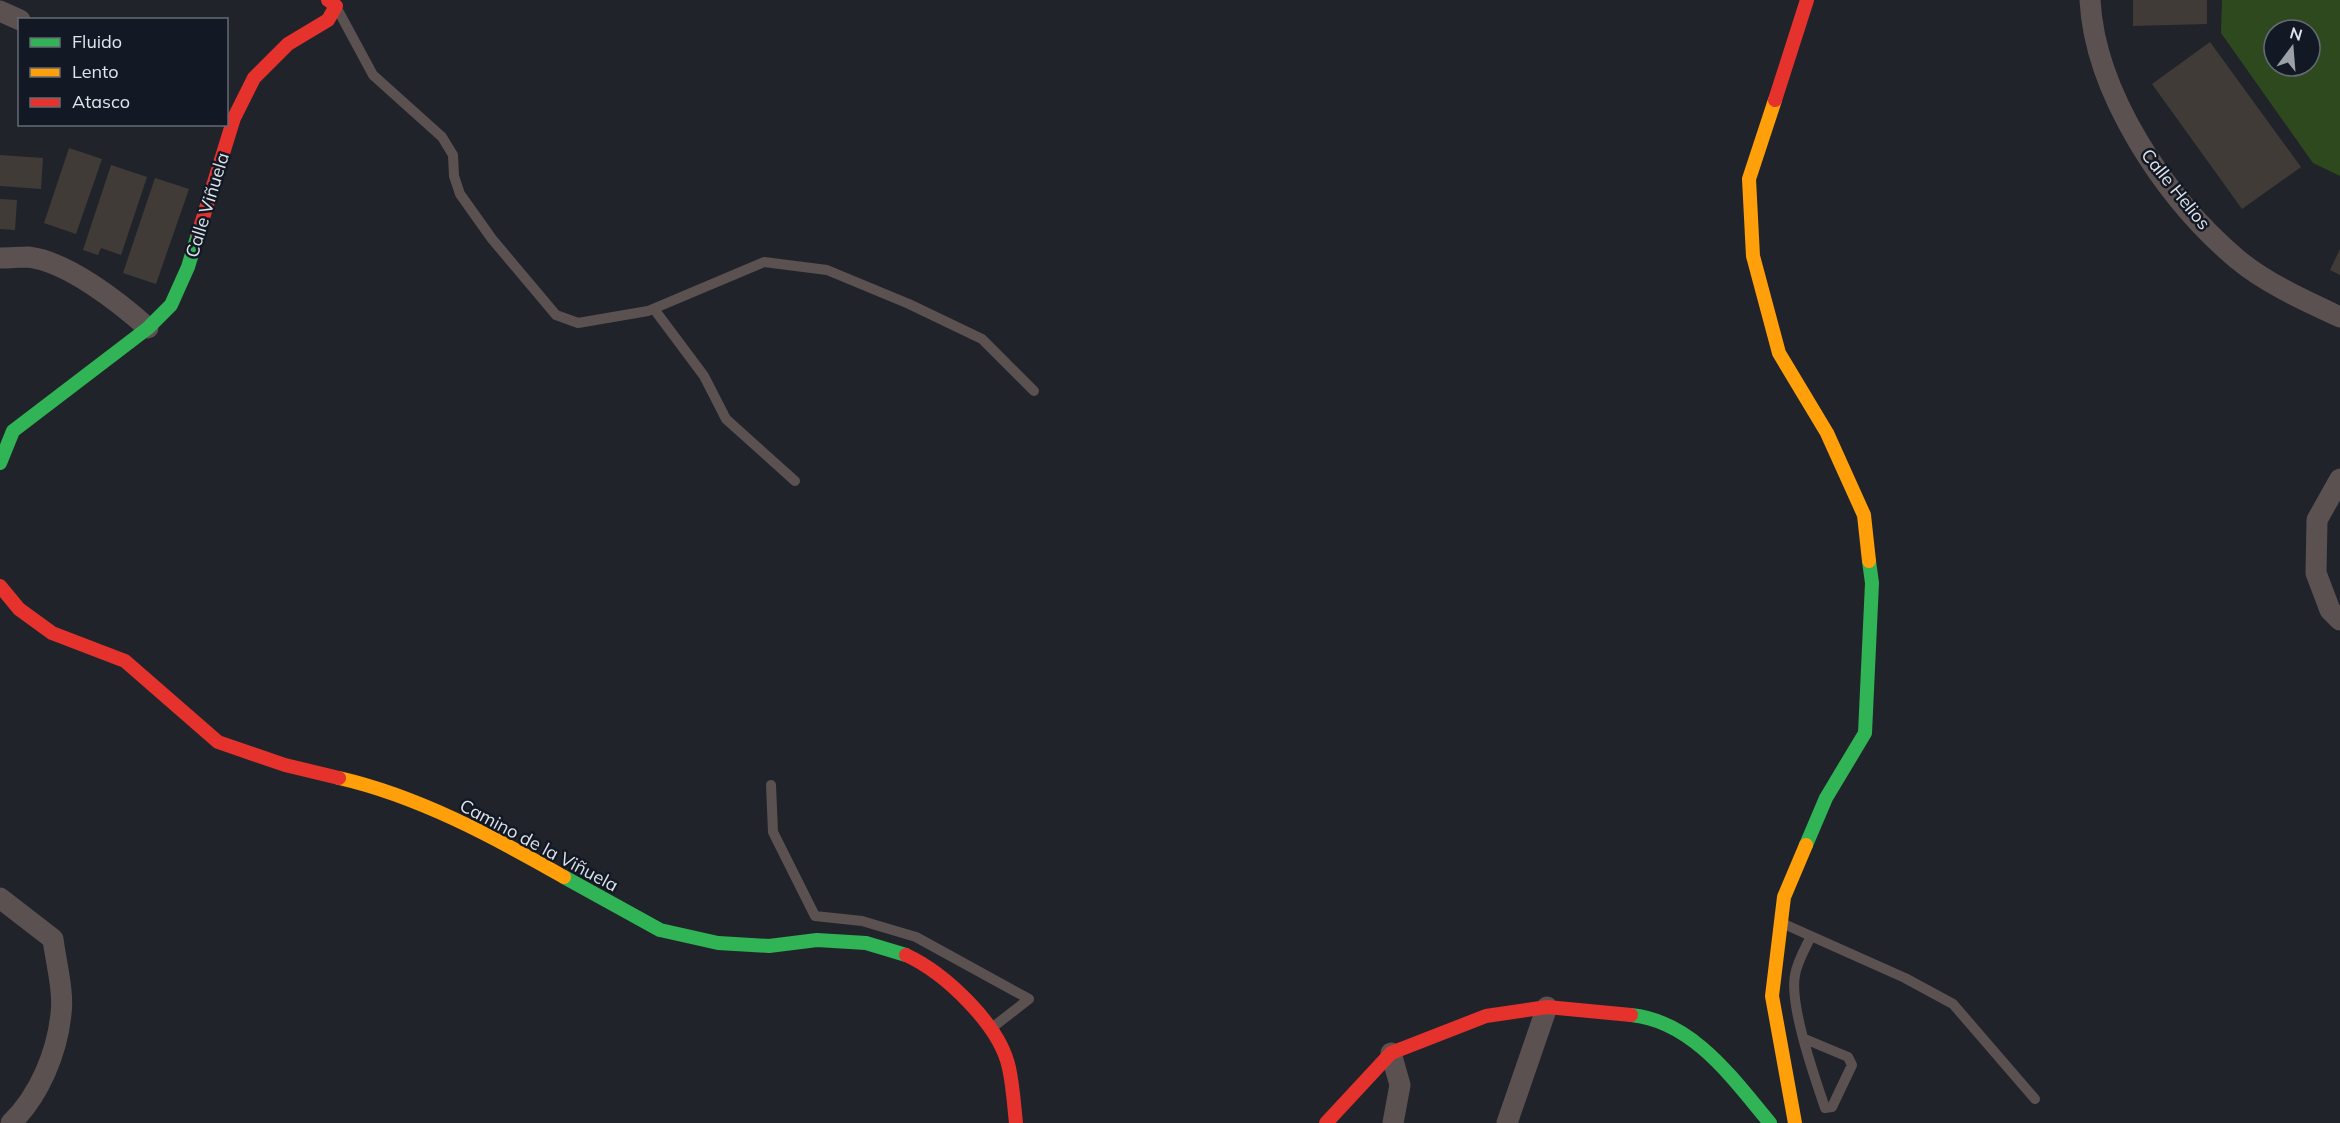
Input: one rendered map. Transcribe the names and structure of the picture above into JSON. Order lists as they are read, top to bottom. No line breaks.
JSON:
{"streets":{"street":["Calle Helios","Calle Viñuela","Camino de la Viñuela"]},"legend":["Fluido","Lento","Atasco"],"north":"top"}
